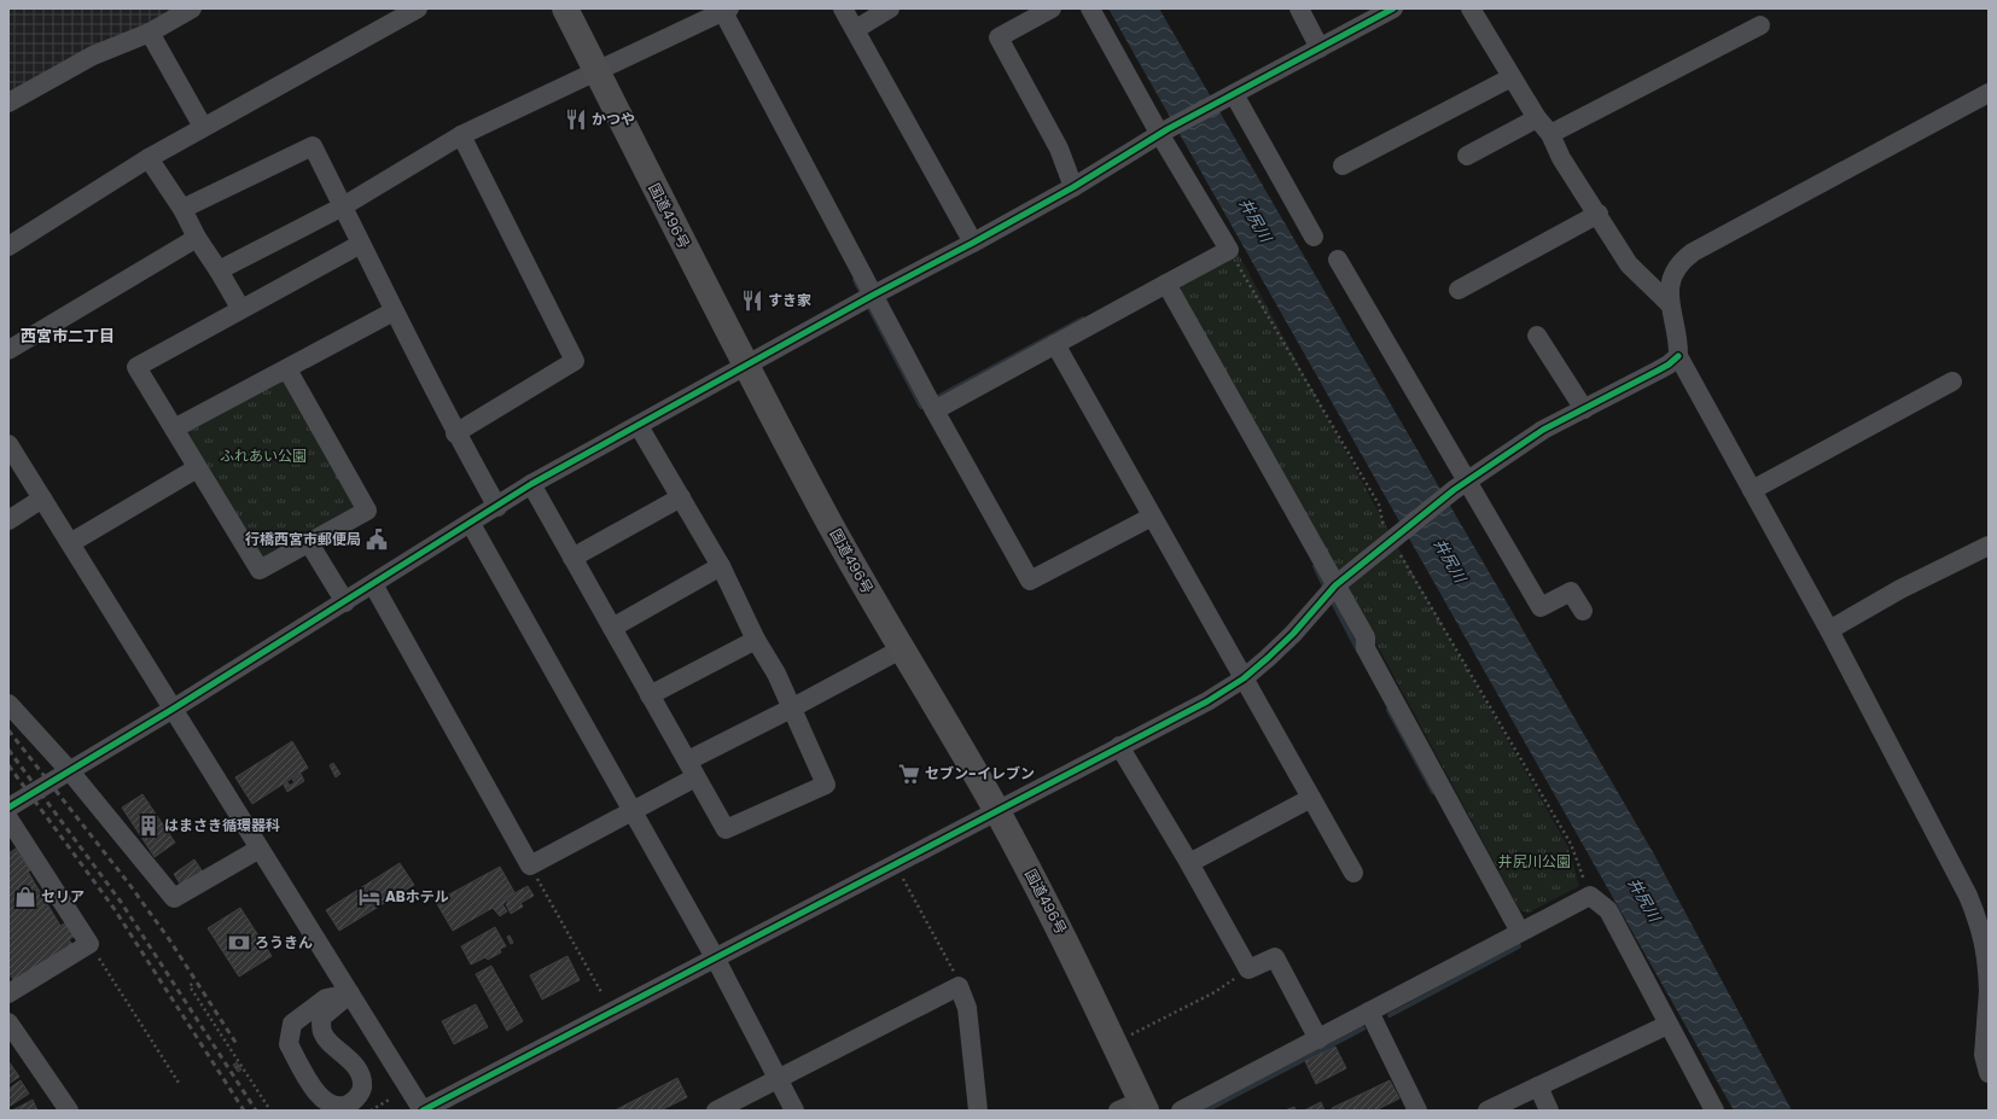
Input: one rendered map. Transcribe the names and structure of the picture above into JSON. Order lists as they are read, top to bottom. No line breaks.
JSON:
{"streets":{"highway":["国道496号"]},"districts":["西宮市二丁目"],"water":["井尻川"],"parks":["ふれあい公園","井尻川公園"],"places":{"restaurant":["かつや","すき家"],"public building":["行橋西宮市郵便局"],"supermarket":["セブン-イレブン"],"building":["はまさき循環器科"],"shop":["セリア"],"hotel":["ABホテル"],"bank":["ろうきん"]}}
